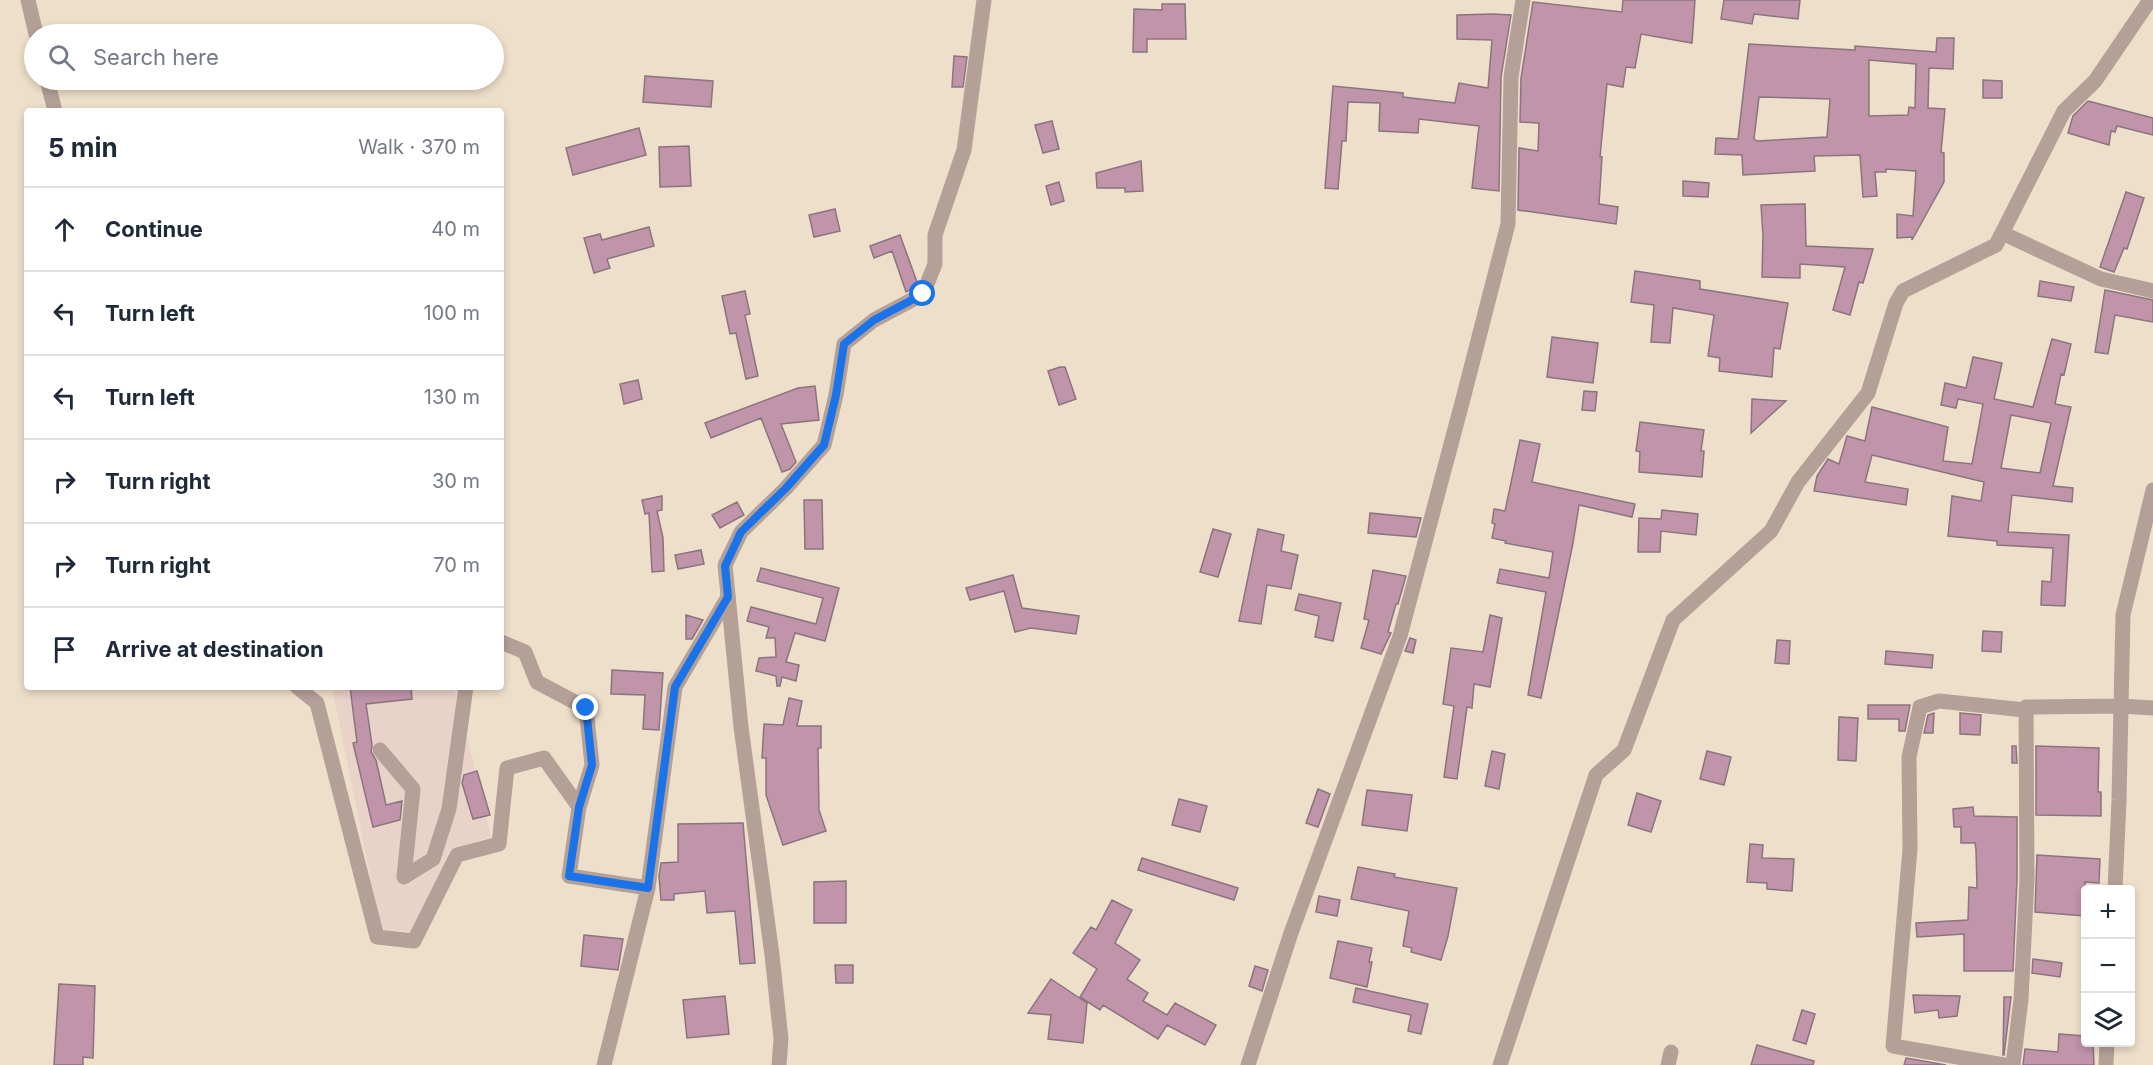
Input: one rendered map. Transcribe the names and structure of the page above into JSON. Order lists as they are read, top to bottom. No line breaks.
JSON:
{"page":{"search":"Search here","heading":["5 min","Walk · 370 m"],"list":[["Continue","40 m"],["Turn left","100 m"],["Turn left","130 m"],["Turn right","30 m"],["Turn right","70 m"],"Arrive at destination"],"map_buttons":["+","−"]}}
